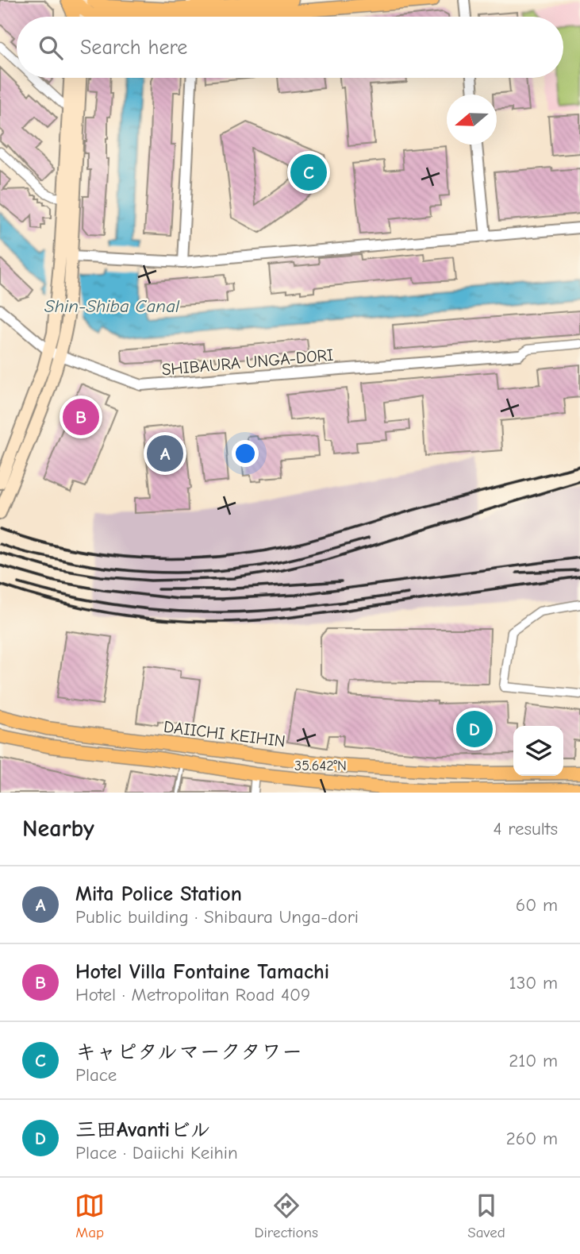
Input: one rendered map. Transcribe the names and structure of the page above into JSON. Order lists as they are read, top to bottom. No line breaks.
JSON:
{"streets":{"main road":["DAIICHI KEIHIN"],"street":["SHIBAURA UNGA-DORI"]},"water":["Shin-Shiba Canal"],"north":"left","page":{"search":"Search here","pins":["C","B","A","D"],"heading":["Nearby","4 results"],"list":[{"mark":"A","name":"Mita Police Station","note":"Public building · Shibaura Unga-dori","value":"60 m"},{"mark":"B","name":"Hotel Villa Fontaine Tamachi","note":"Hotel · Metropolitan Road 409","value":"130 m"},{"mark":"C","name":"キャピタルマークタワー","note":"Place","value":"210 m"},{"mark":"D","name":"三田Avantiビル","note":"Place · Daiichi Keihin","value":"260 m"}],"nav":["Map","Directions","Saved"]},"coordinates":["35.642°N"]}
